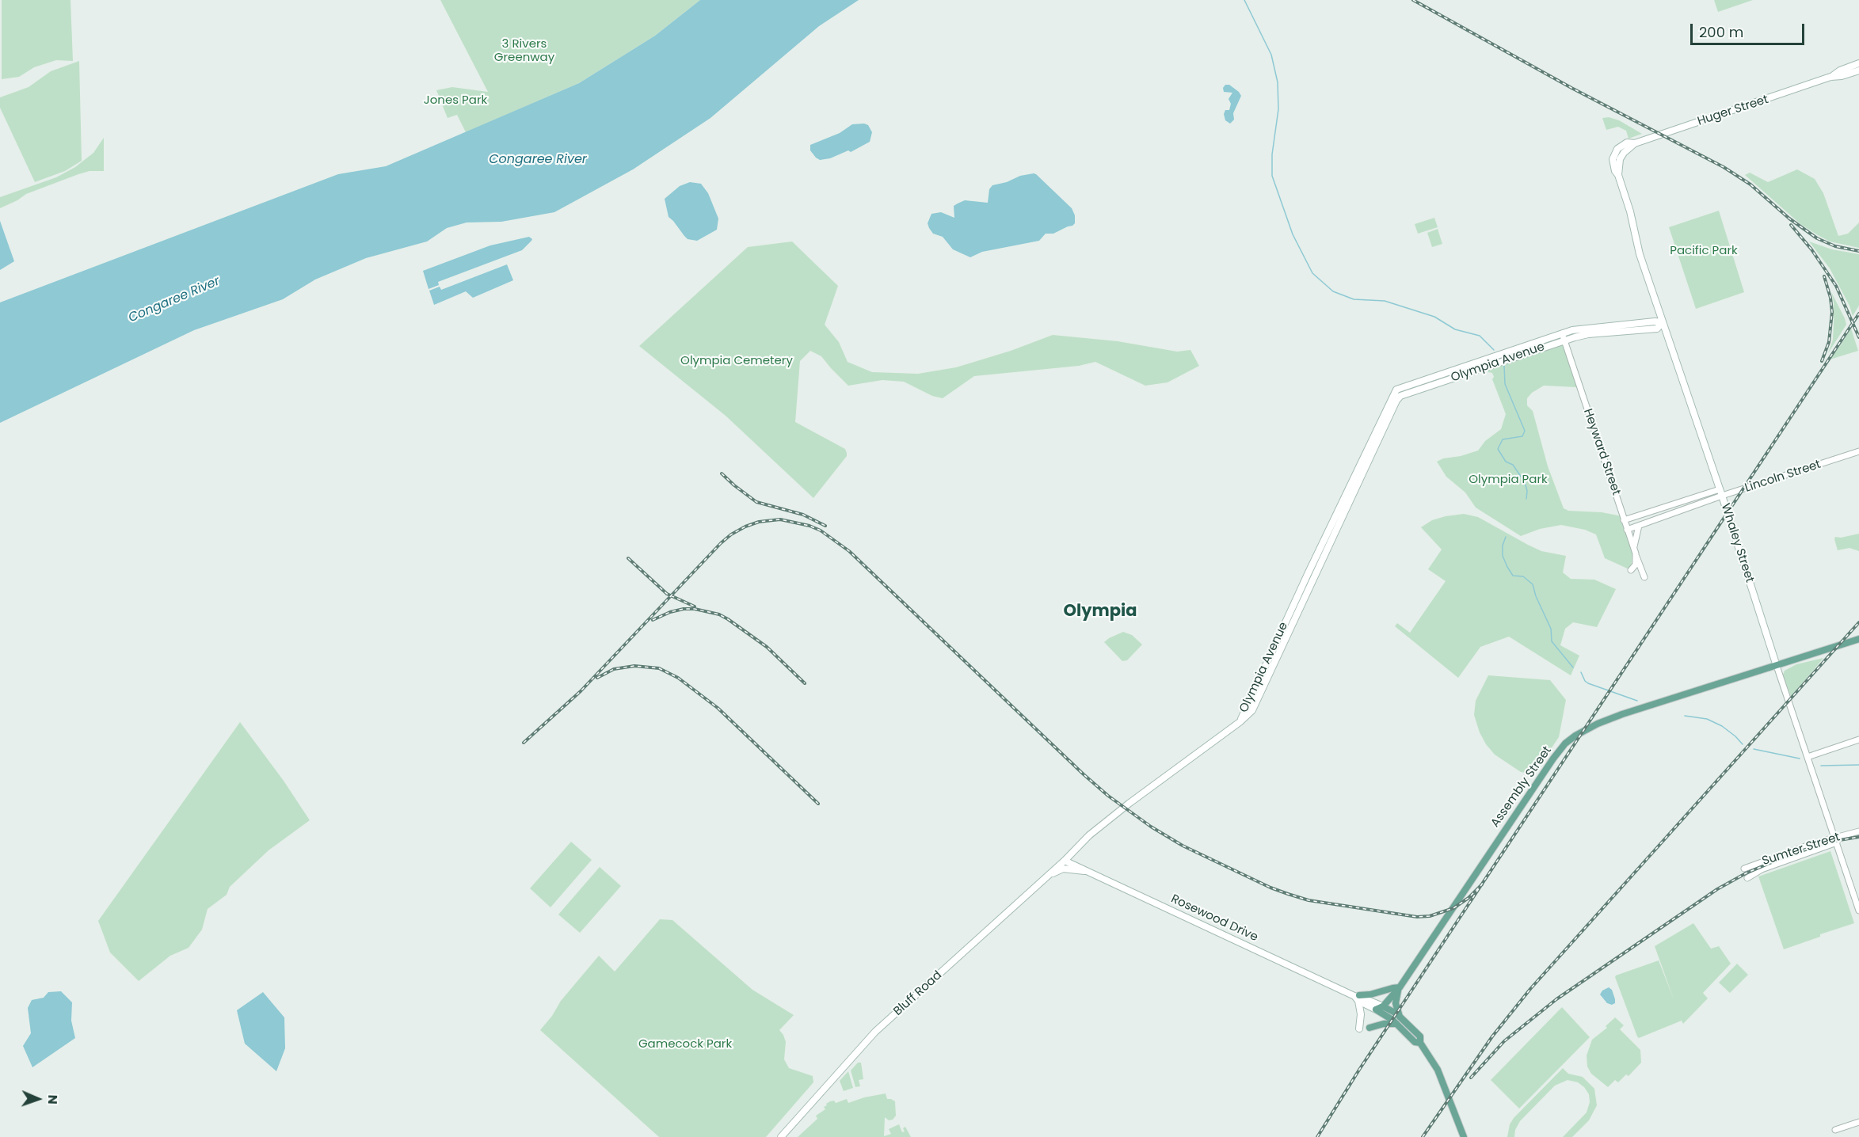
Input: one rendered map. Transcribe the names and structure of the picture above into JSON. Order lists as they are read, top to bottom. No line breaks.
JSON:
{"streets":{"main road":["Huger Street","Olympia Avenue","Whaley Street","Assembly Street","Rosewood Drive","Bluff Road"],"street":["Heyward Street","Lincoln Street","Sumter Street"]},"crossings":[["Huger Street","Whaley Street"],["Olympia Avenue","Heyward Street"],["Olympia Avenue","Bluff Road"],["Heyward Street","Lincoln Street"],["Lincoln Street","Whaley Street"],["Whaley Street","Assembly Street"],["Whaley Street","Sumter Street"],["Assembly Street","Rosewood Drive"],["Rosewood Drive","Bluff Road"]],"districts":["Olympia"],"water":["Congaree River"],"parks":["3 Rivers Greenway","Jones Park","Pacific Park","Olympia Cemetery","Olympia Park","Gamecock Park"],"scale_bar":"200 m","north":"right"}
